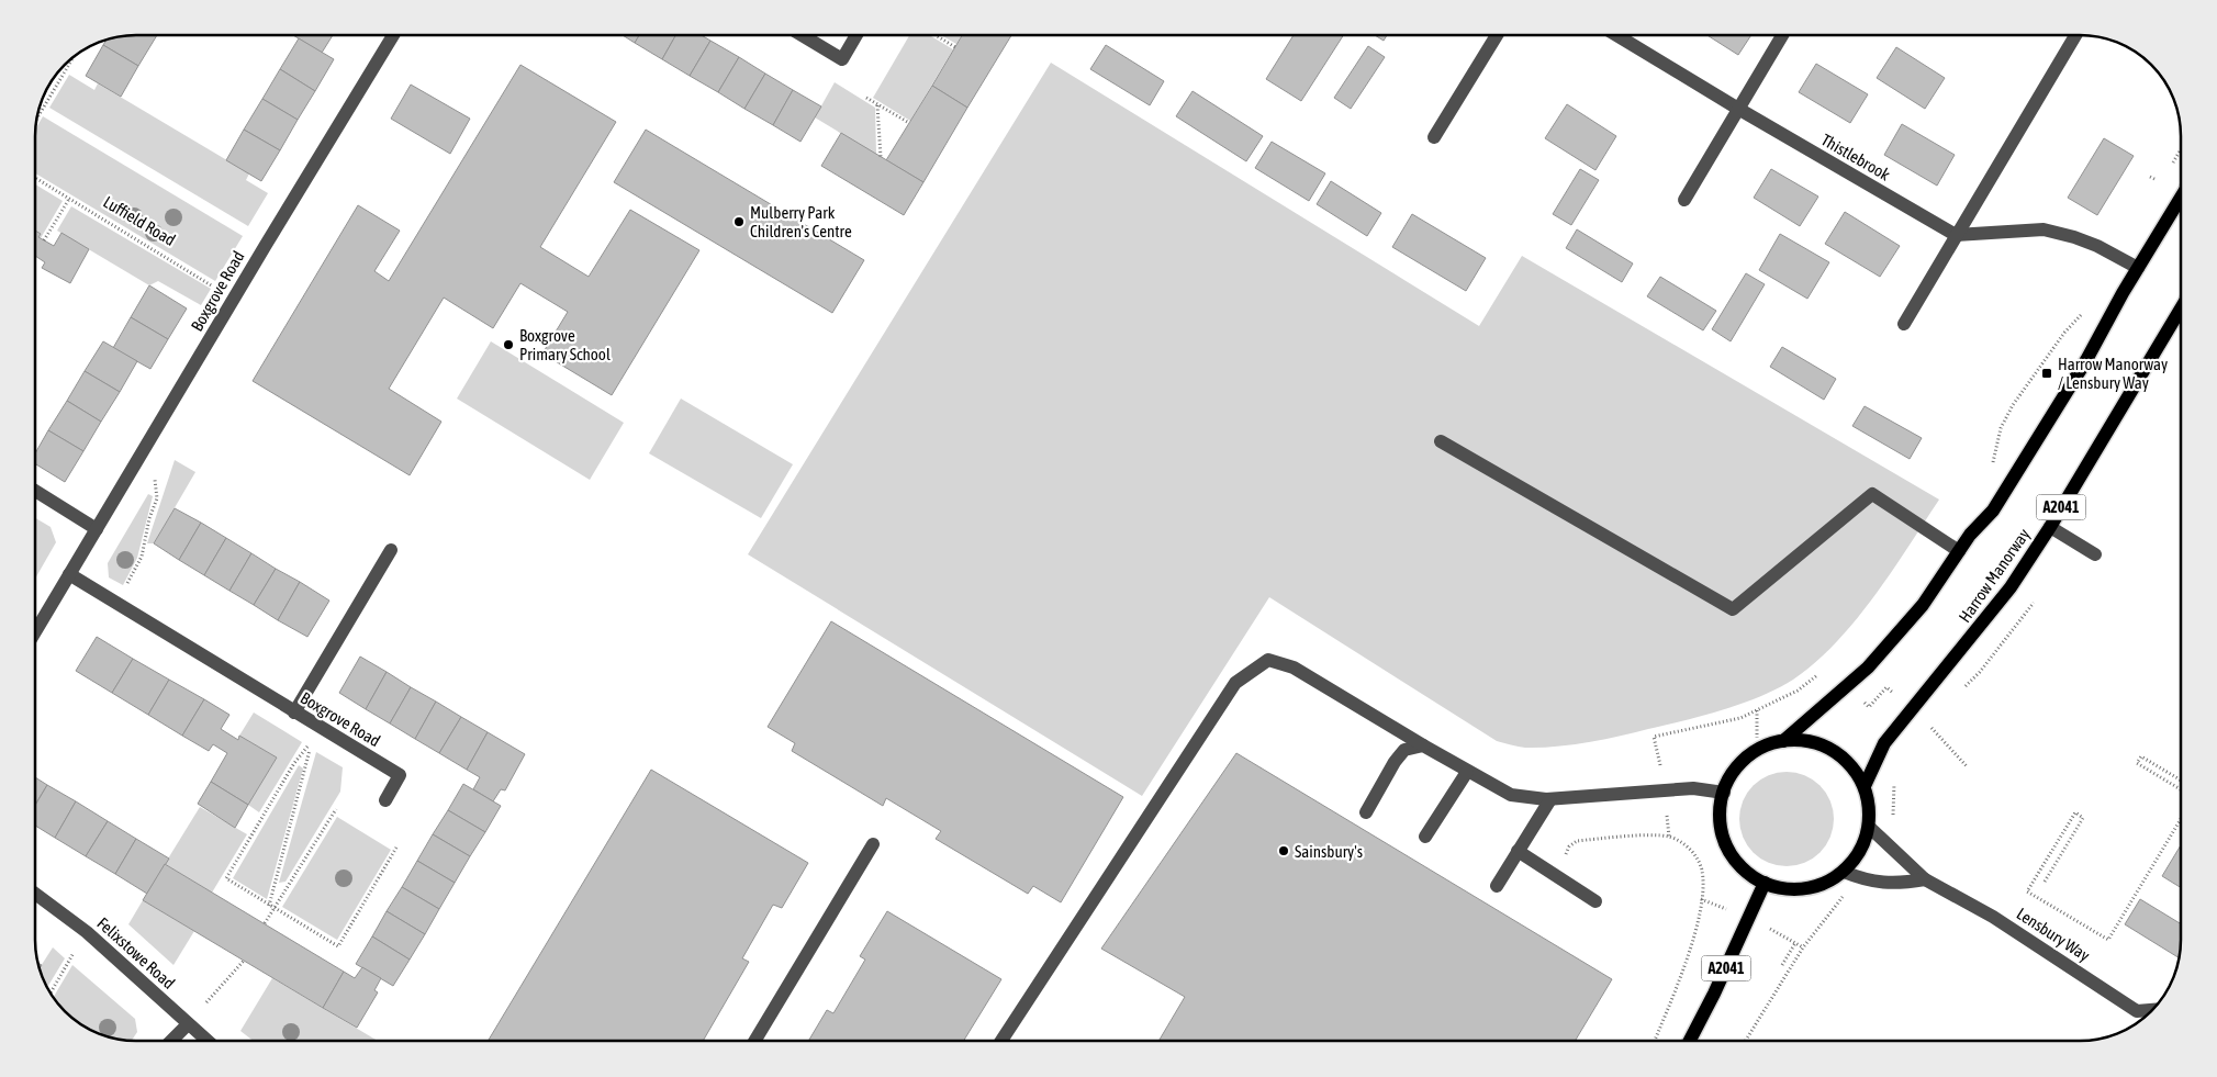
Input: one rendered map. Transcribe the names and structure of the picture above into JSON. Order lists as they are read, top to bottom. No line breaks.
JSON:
{"streets":{"main road":["A2041","Harrow Manorway"],"street":["Thistlebrook","Boxgrove Road","Lensbury Way","Felixstowe Road"],"path":["Luffield Road"]},"crossings":[["Luffield Road","Boxgrove Road"],["A2041","Harrow Manorway"],["A2041","Lensbury Way"],["Harrow Manorway","Lensbury Way"]],"places":{"other":["Mulberry Park Children's Centre","Boxgrove Primary School","Sainsbury's"],"transit":["Harrow Manorway / Lensbury Way"]}}
